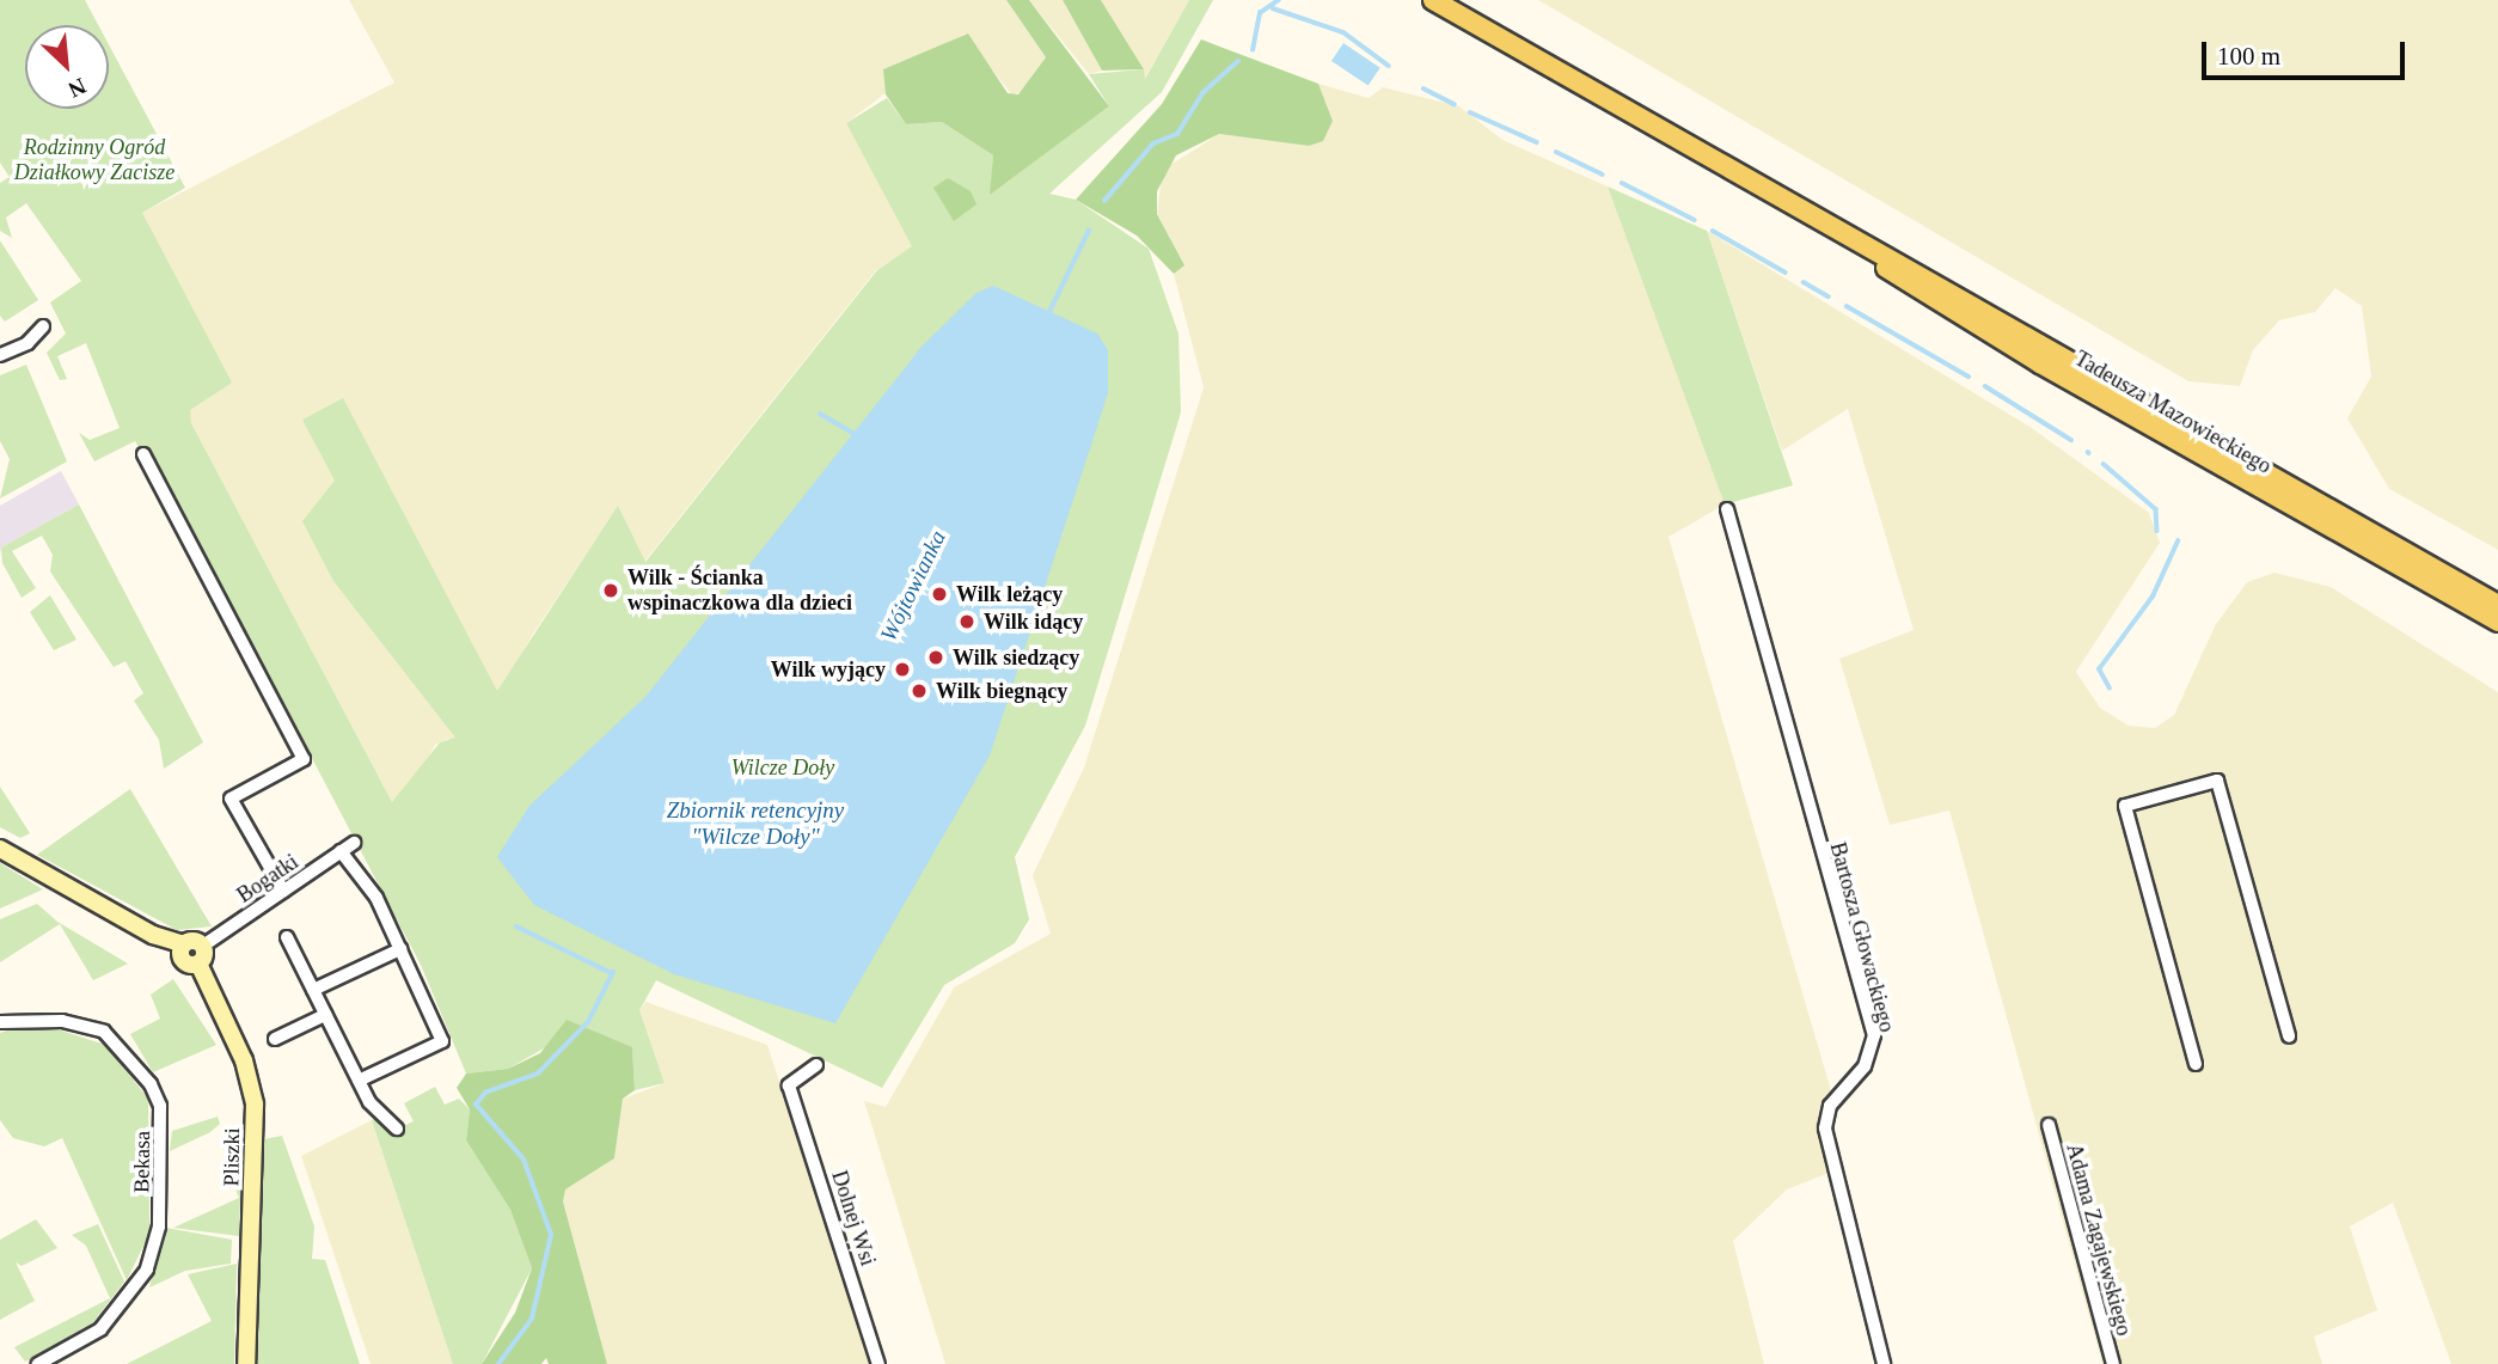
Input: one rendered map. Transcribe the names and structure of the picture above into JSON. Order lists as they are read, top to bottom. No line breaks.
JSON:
{"streets":{"main road":["Tadeusza Mazowieckiego"],"street":["Bogatki","Bartosza Głowackiego","Pliszki","Bekasa","Dolnej Wsi","Adama Zagajewskiego"]},"water":["Wójtowianka","Zbiornik retencyjny \"Wilcze Doły\""],"parks":["Rodzinny Ogród Działkowy Zacisze","Wilcze Doły"],"places":["Wilk - Ścianka wspinaczkowa dla dzieci","Wilk leżący","Wilk idący","Wilk siedzący","Wilk wyjący","Wilk biegnący"],"scale_bar":"100 m","north":"bottom right"}
